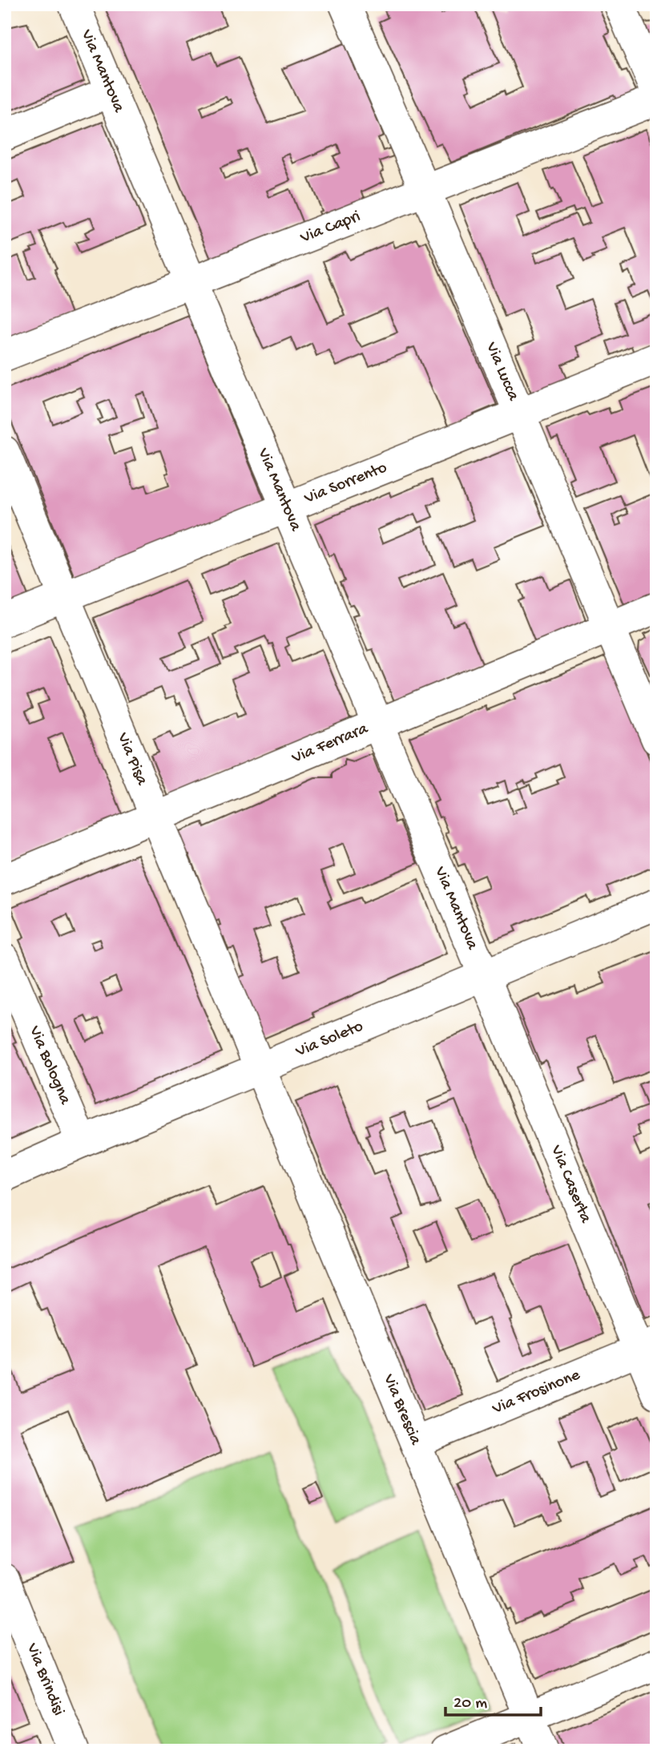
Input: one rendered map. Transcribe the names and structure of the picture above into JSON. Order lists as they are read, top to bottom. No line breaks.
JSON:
{"streets":{"street":["Via Mantova","Via Capri","Via Lucca","Via Sorrento","Via Ferrara","Via Pisa","Via Soleto","Via Bologna","Via Caserta","Via Frosinone","Via Brescia","Via Brindisi"]},"crossings":[["Via Mantova","Via Capri"],["Via Mantova","Via Sorrento"],["Via Mantova","Via Ferrara"],["Via Mantova","Via Soleto"],["Via Mantova","Via Caserta"],["Via Capri","Via Lucca"],["Via Lucca","Via Sorrento"],["Via Lucca","Via Ferrara"],["Via Sorrento","Via Pisa"],["Via Ferrara","Via Pisa"],["Via Pisa","Via Soleto"],["Via Pisa","Via Brescia"],["Via Soleto","Via Bologna"],["Via Soleto","Via Caserta"],["Via Soleto","Via Brescia"],["Via Caserta","Via Frosinone"],["Via Frosinone","Via Brescia"]],"scale_bar":"20 m"}
